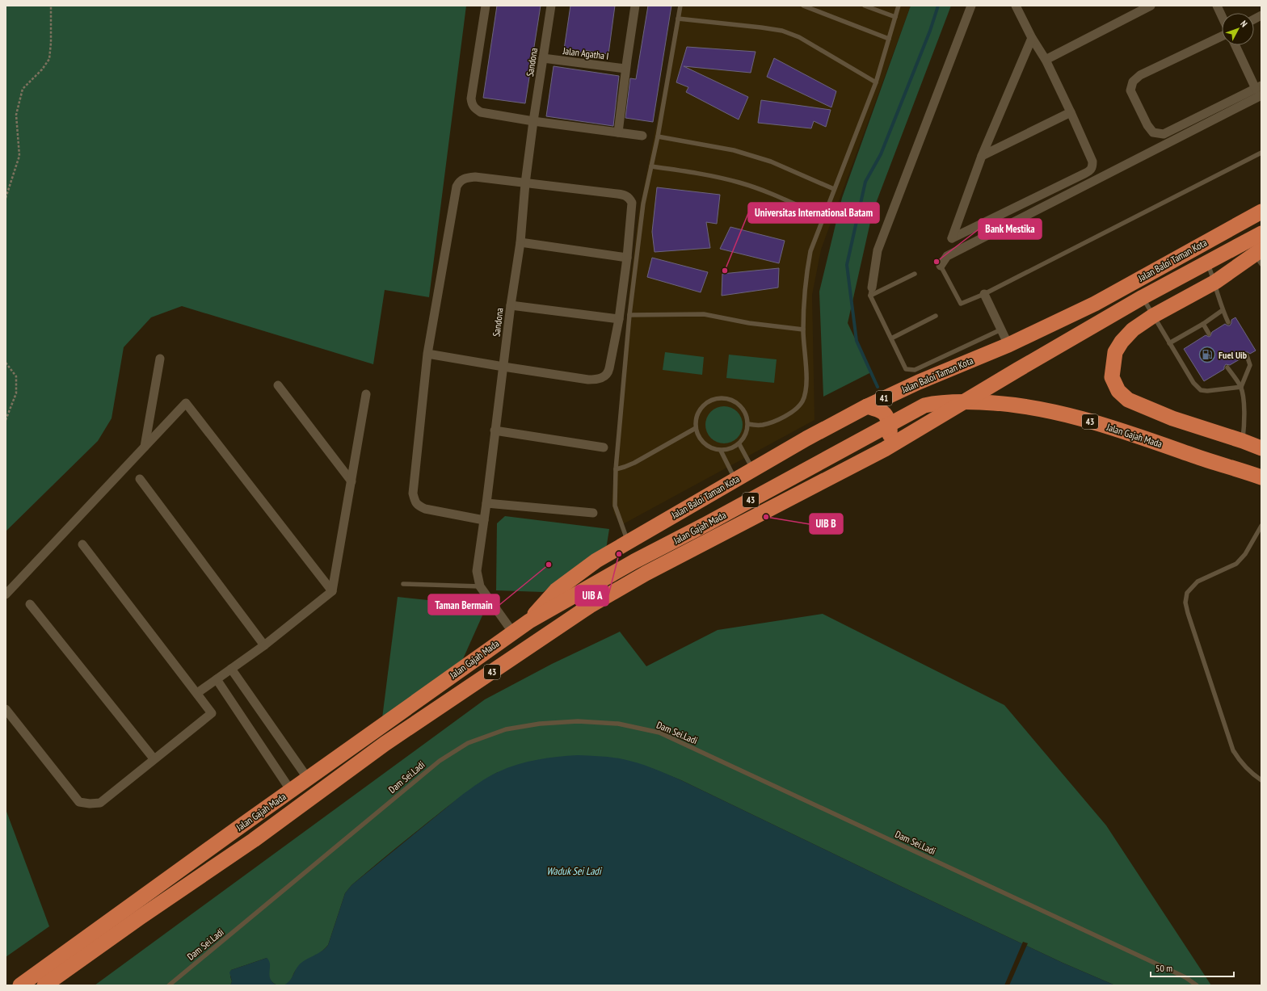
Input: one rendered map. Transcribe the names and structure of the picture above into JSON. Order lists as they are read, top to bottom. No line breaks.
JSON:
{"streets":{"highway":["Jalan Baloi Taman Kota","41","43","Jalan Gajah Mada"],"street":["Jalan Agatha I","Sandona"],"lane":["Dam Sei.Ladi"]},"crossings":[["Jalan Agatha I","Sandona"],["Sandona","Jalan Gajah Mada"],["Jalan Baloi Taman Kota","Jalan Gajah Mada"]],"water":["Waduk Sei Ladi"],"places":{"other":["Bank Mestika","Universitas International Batam","UIB B","UIB A","Taman Bermain"],"fuel station":["Fuel Uib"]},"scale_bar":"50 m","north":"top right"}
